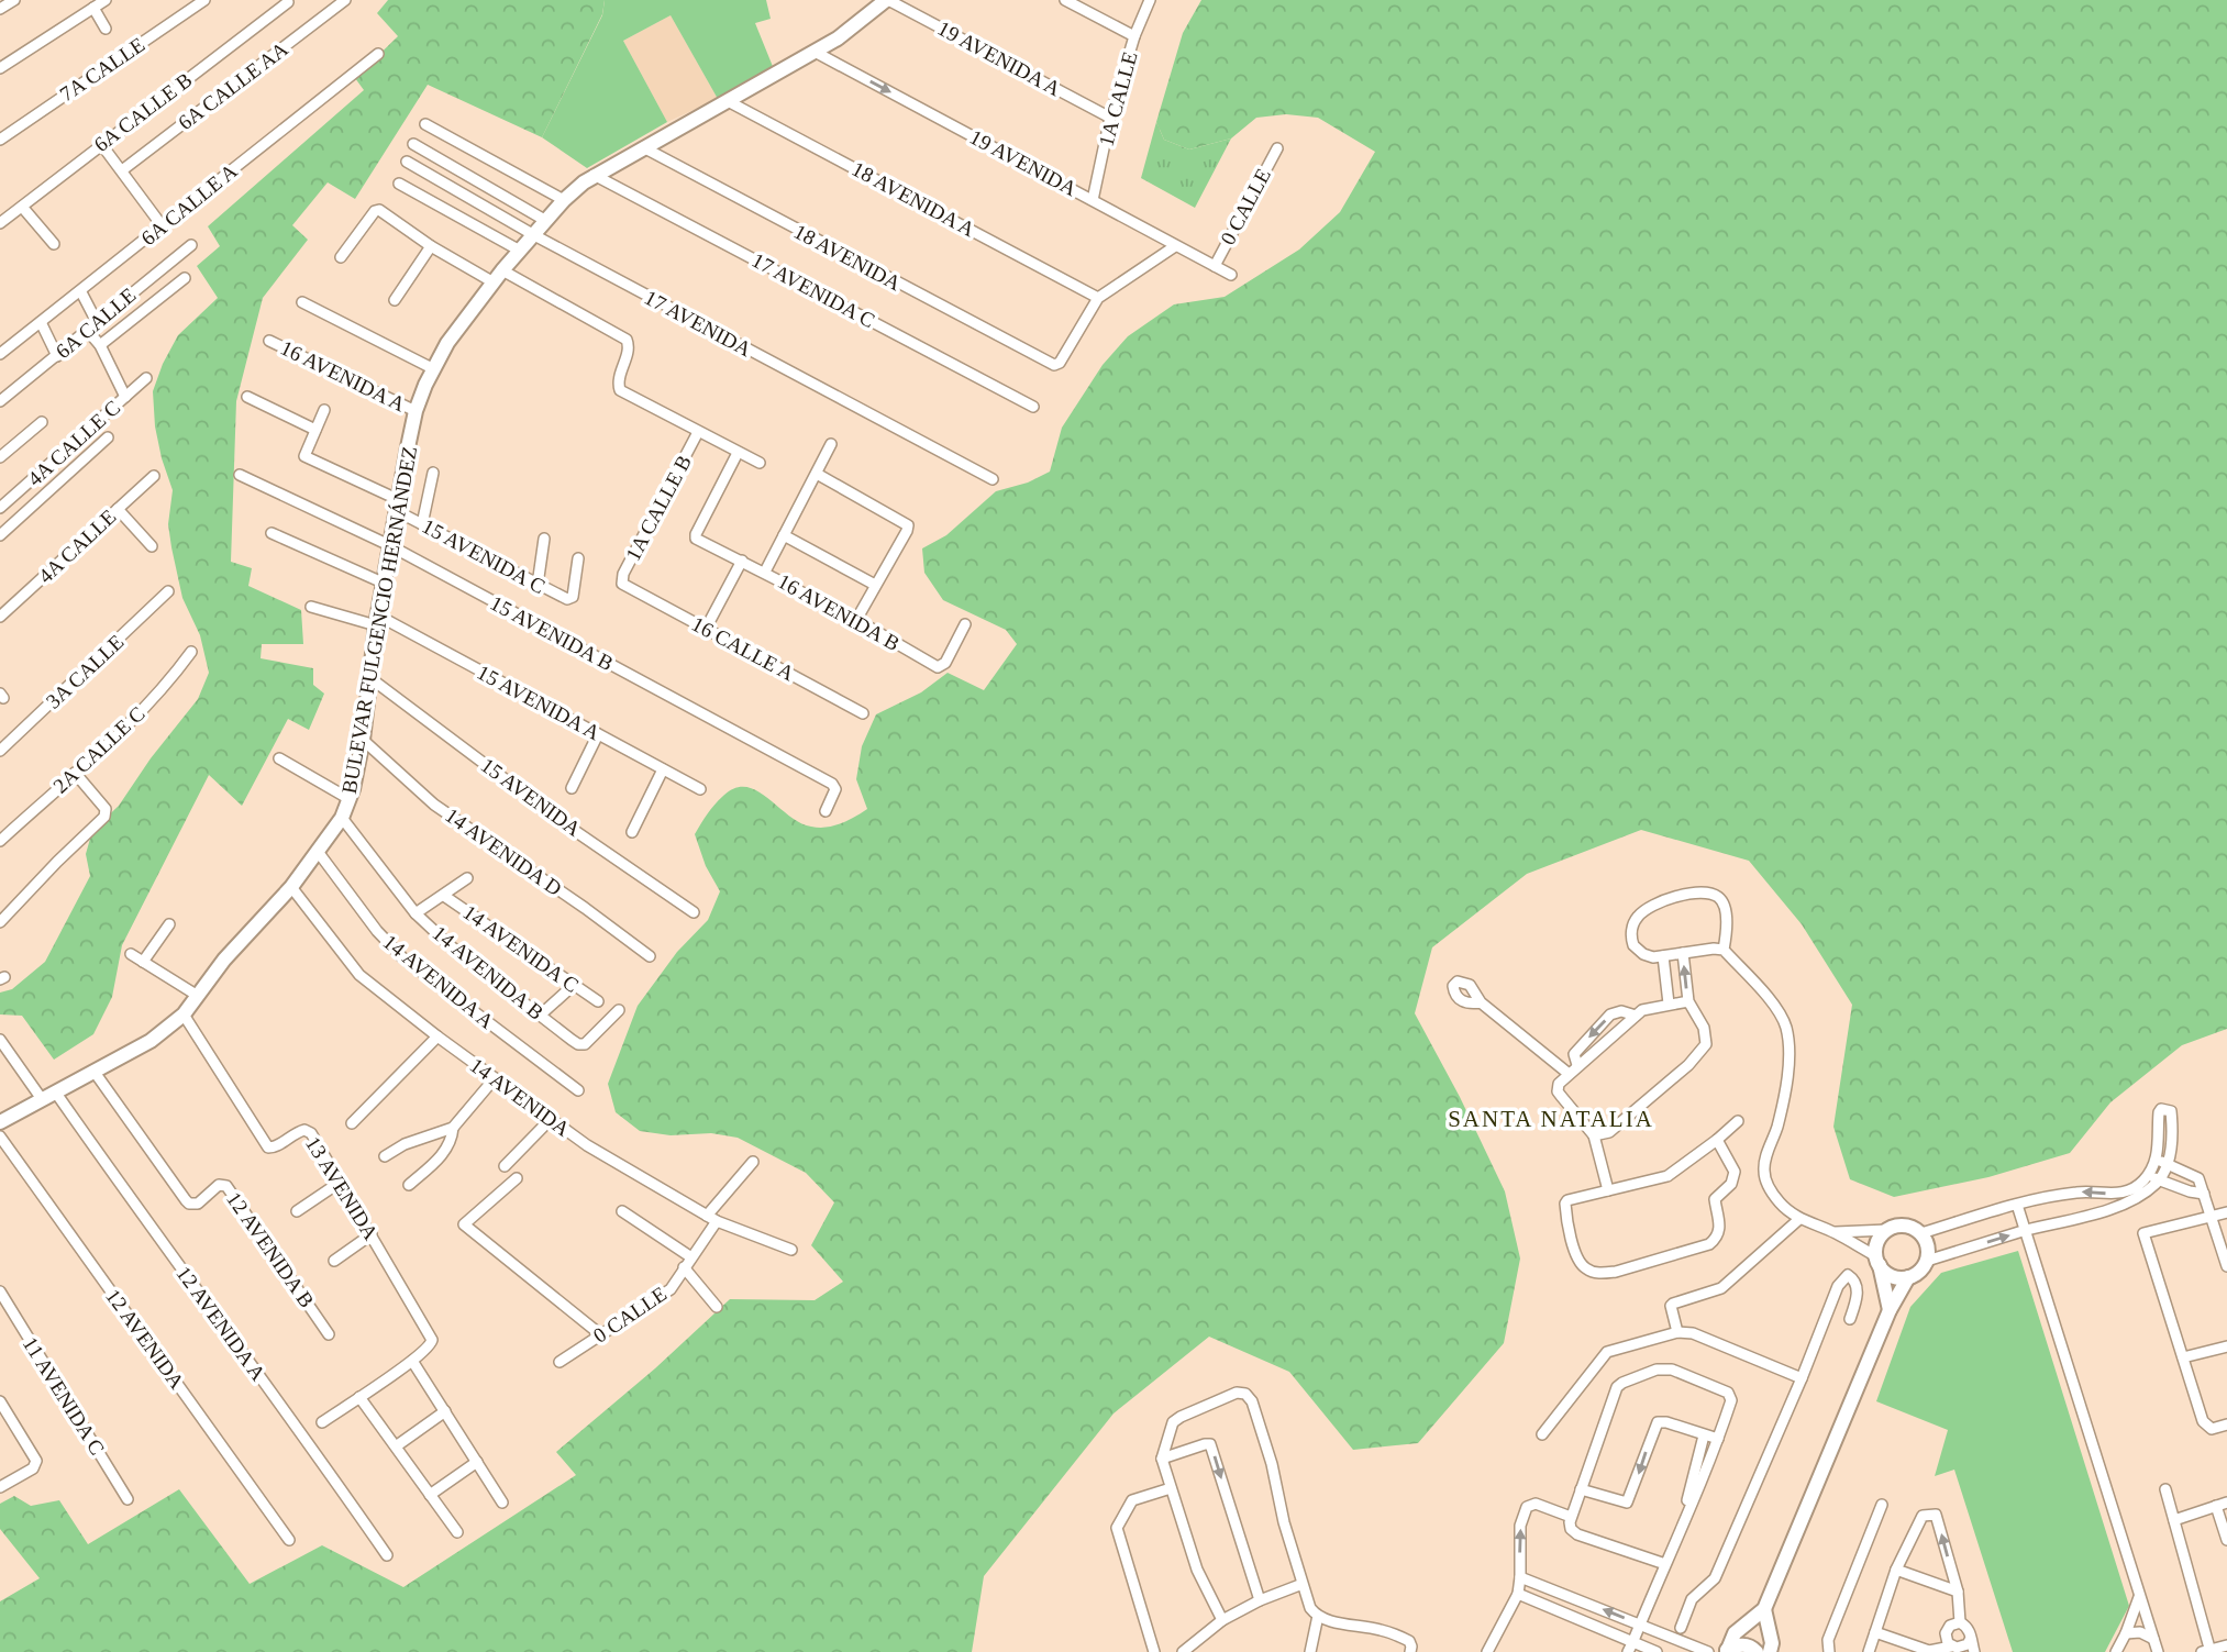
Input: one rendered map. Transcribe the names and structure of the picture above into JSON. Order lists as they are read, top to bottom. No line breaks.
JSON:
{"streets":{"street":["19 AVENIDA A","7A CALLE","6A CALLE AA","1A CALLE","6A CALLE B","19 AVENIDA","18 AVENIDA A","6A CALLE A","0 CALLE","18 AVENIDA","17 AVENIDA C","6A CALLE","17 AVENIDA","16 AVENIDA A","4A CALLE C","1A CALLE B","4A CALLE","15 AVENIDA C","16 AVENIDA B","BULEVAR FULGENCIO HERNÁNDEZ","15 AVENIDA B","16 CALLE A","3A CALLE","15 AVENIDA A","2A CALLE C","15 AVENIDA","14 AVENIDA D","14 AVENIDA C","14 AVENIDA B","14 AVENIDA A","14 AVENIDA","13 AVENIDA","12 AVENIDA B","12 AVENIDA A","12 AVENIDA","11 AVENIDA C"]},"crossings":[["19 AVENIDA A","1A CALLE"],["19 AVENIDA A","BULEVAR FULGENCIO HERNÁNDEZ"],["1A CALLE","19 AVENIDA"],["19 AVENIDA","0 CALLE"],["19 AVENIDA","BULEVAR FULGENCIO HERNÁNDEZ"],["18 AVENIDA A","18 AVENIDA"],["18 AVENIDA A","BULEVAR FULGENCIO HERNÁNDEZ"],["0 CALLE","14 AVENIDA"],["18 AVENIDA","BULEVAR FULGENCIO HERNÁNDEZ"],["17 AVENIDA C","BULEVAR FULGENCIO HERNÁNDEZ"],["17 AVENIDA","BULEVAR FULGENCIO HERNÁNDEZ"],["16 AVENIDA A","BULEVAR FULGENCIO HERNÁNDEZ"],["1A CALLE B","16 CALLE A"],["15 AVENIDA C","BULEVAR FULGENCIO HERNÁNDEZ"],["BULEVAR FULGENCIO HERNÁNDEZ","15 AVENIDA B"],["BULEVAR FULGENCIO HERNÁNDEZ","15 AVENIDA A"],["BULEVAR FULGENCIO HERNÁNDEZ","15 AVENIDA"],["BULEVAR FULGENCIO HERNÁNDEZ","14 AVENIDA D"],["BULEVAR FULGENCIO HERNÁNDEZ","14 AVENIDA B"],["BULEVAR FULGENCIO HERNÁNDEZ","14 AVENIDA A"],["BULEVAR FULGENCIO HERNÁNDEZ","14 AVENIDA"],["BULEVAR FULGENCIO HERNÁNDEZ","13 AVENIDA"],["BULEVAR FULGENCIO HERNÁNDEZ","12 AVENIDA B"],["BULEVAR FULGENCIO HERNÁNDEZ","12 AVENIDA A"]],"one_way":["19 AVENIDA"],"districts":["SANTA NATALIA"]}
